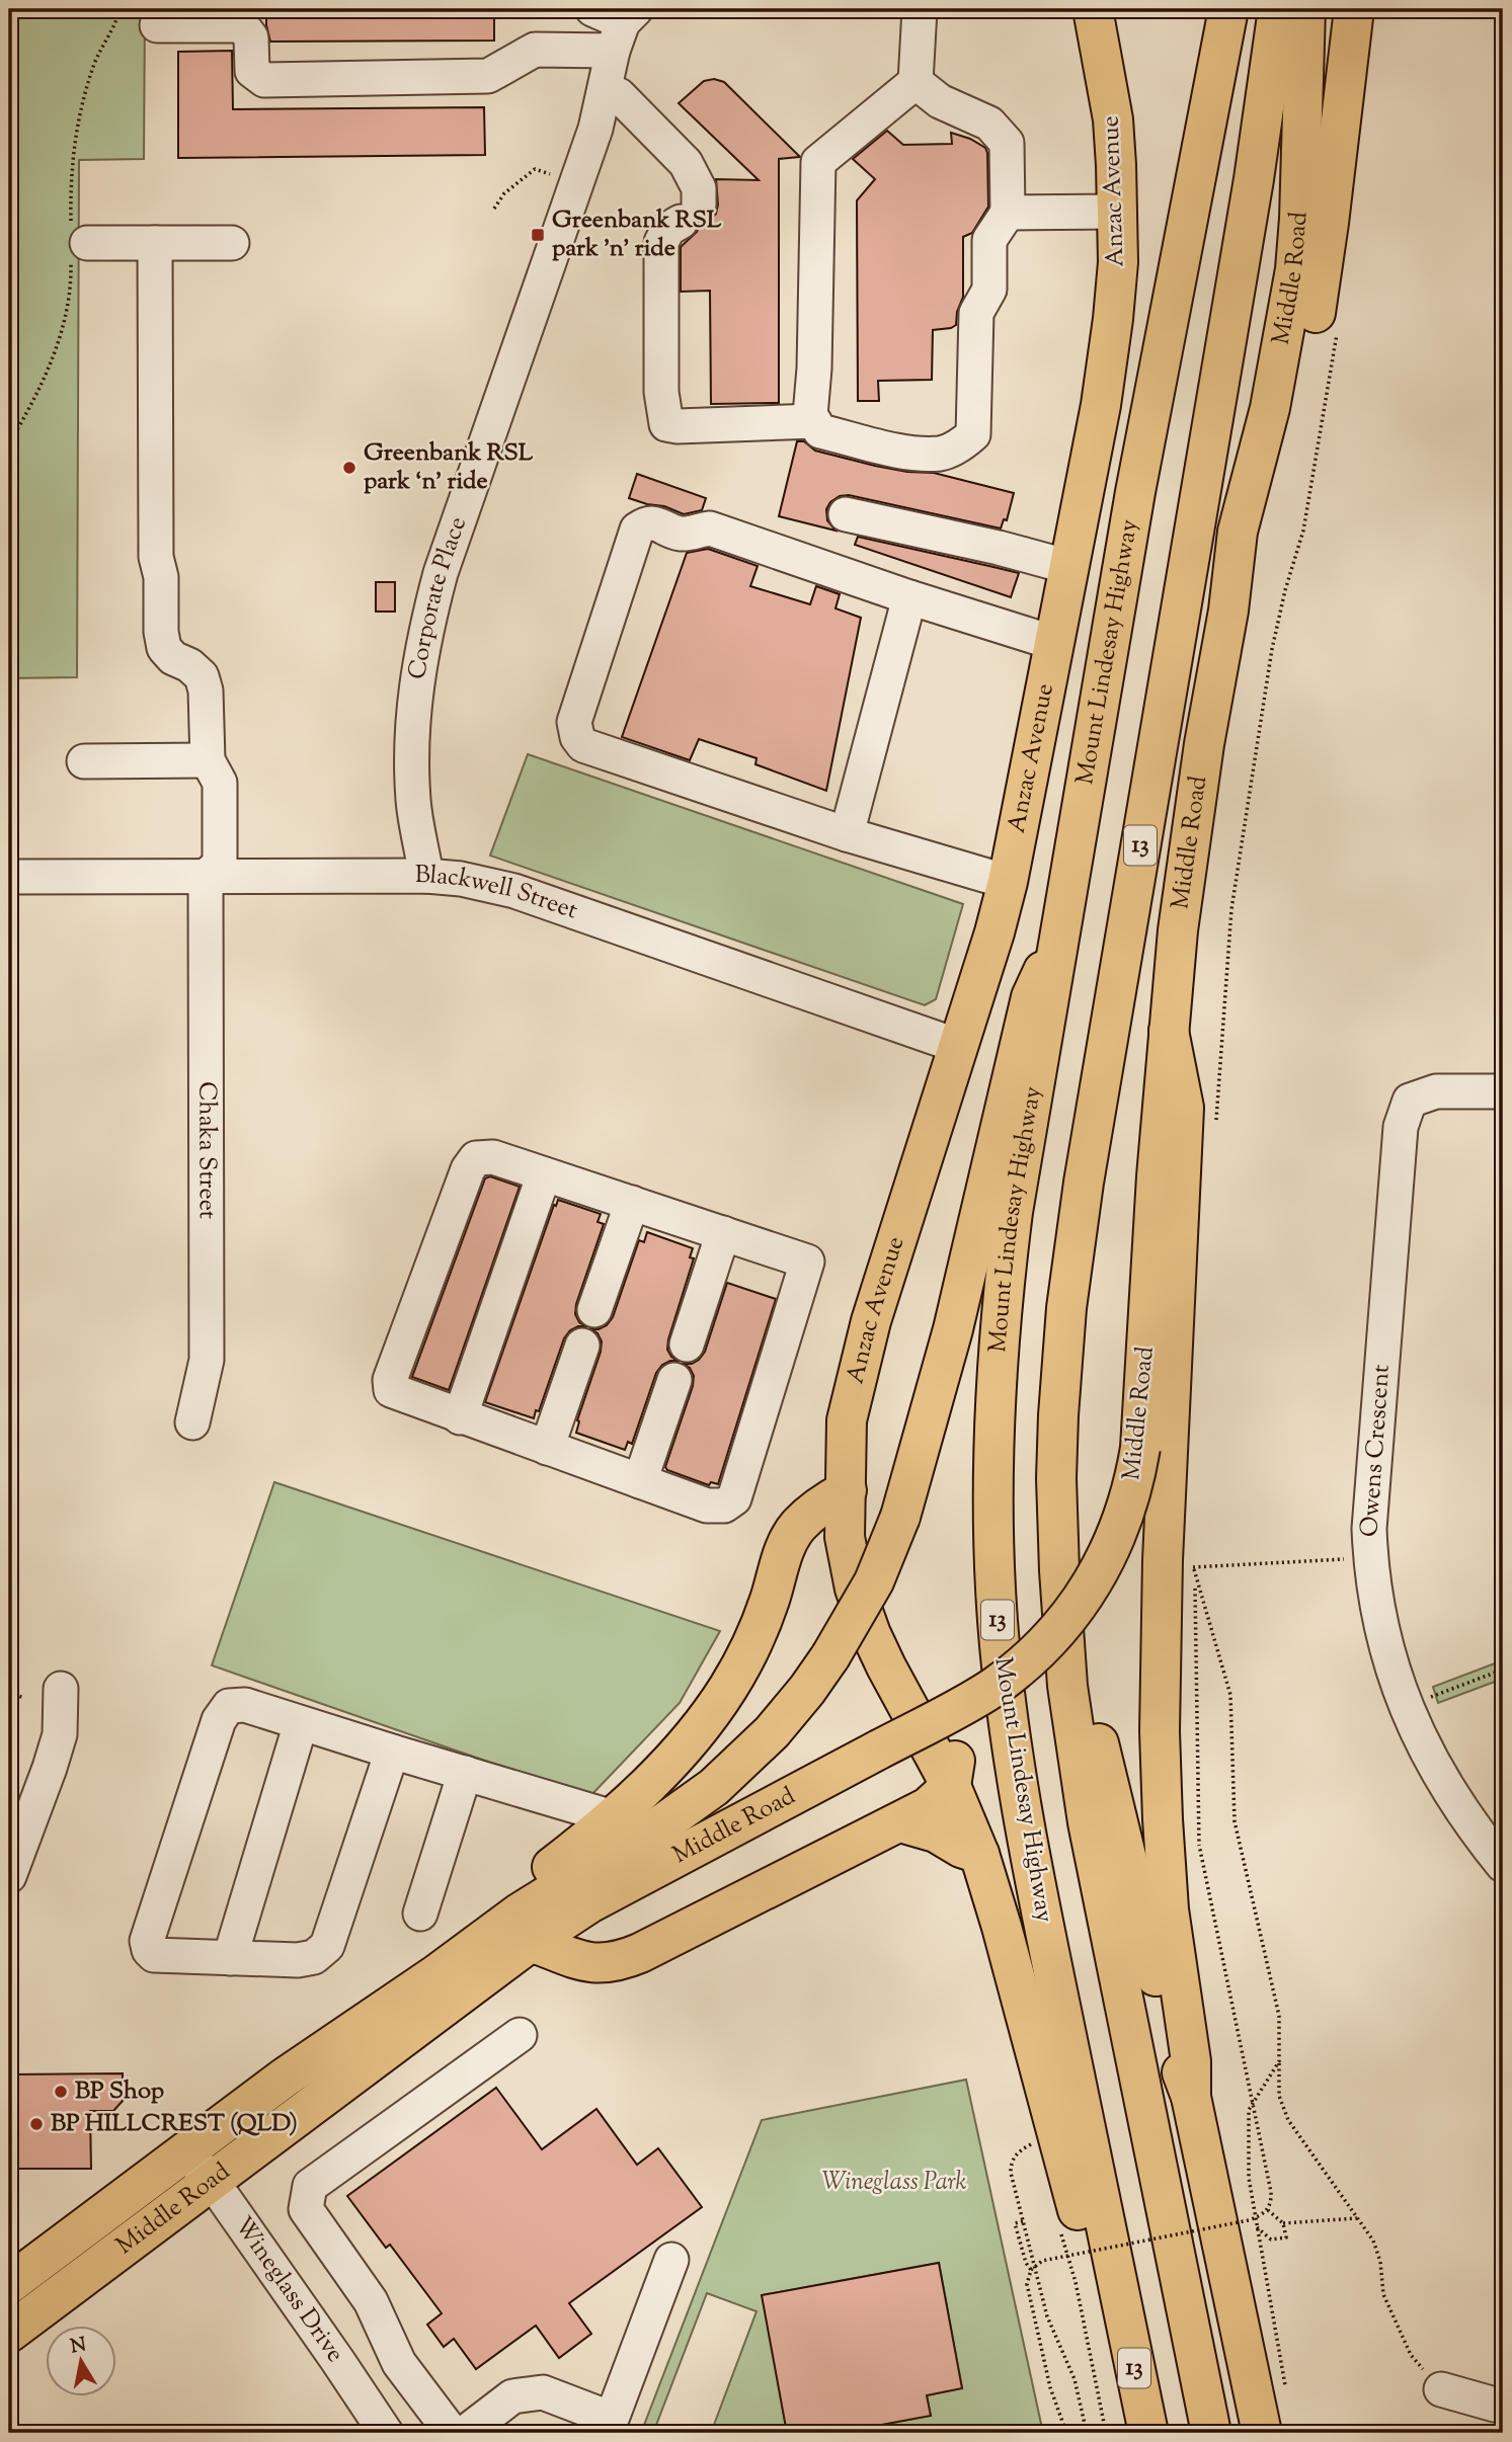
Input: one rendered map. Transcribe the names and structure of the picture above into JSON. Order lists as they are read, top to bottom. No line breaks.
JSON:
{"streets":{"main road":["Anzac Avenue","Middle Road","Mount Lindesay Highway","13"],"street":["Corporate Place","Blackwell Street","Chaka Street","Owens Crescent","Wineglass Drive"]},"crossings":[["Anzac Avenue","Blackwell Street"],["Middle Road","Mount Lindesay Highway"],["Middle Road","Wineglass Drive"],["Corporate Place","Blackwell Street"],["Blackwell Street","Chaka Street"]],"parks":["Wineglass Park"],"places":{"transit":["Greenbank RSL park 'n' ride"],"other":["Greenbank RSL park ‘n’ ride","BP Shop","BP HILLCREST (QLD)"]},"north":"top"}
